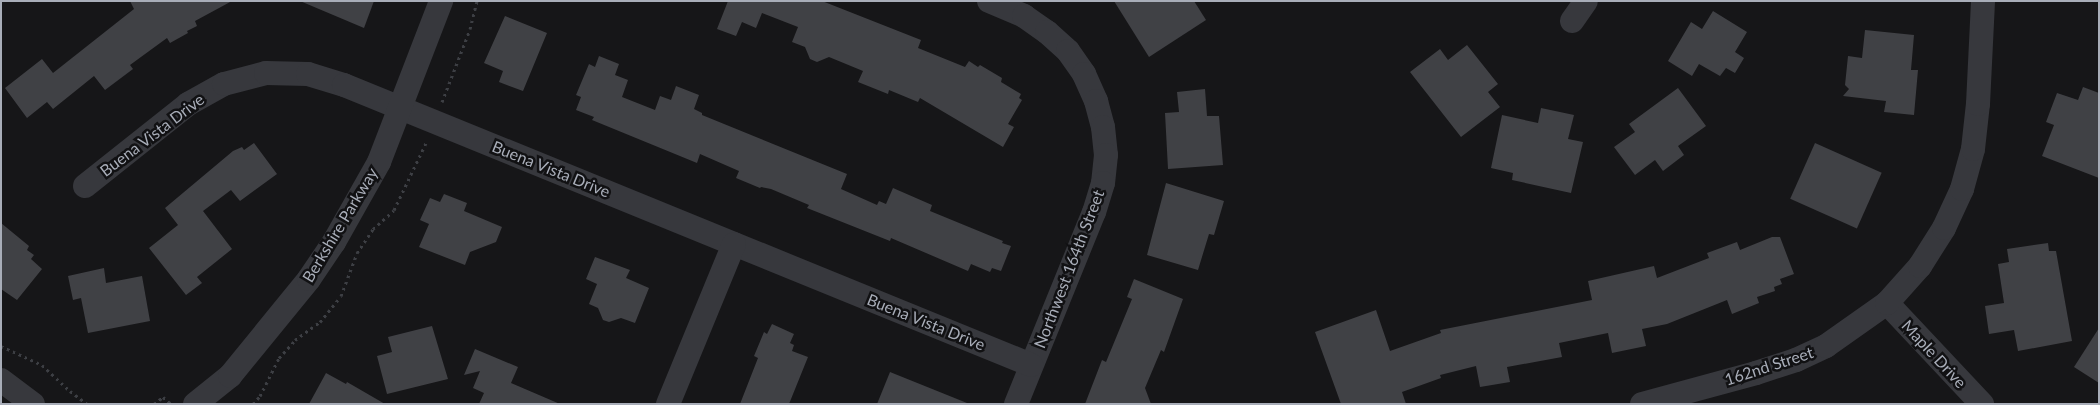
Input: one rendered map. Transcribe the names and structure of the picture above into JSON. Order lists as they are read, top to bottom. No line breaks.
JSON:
{"streets":{"street":["Buena Vista Drive","Berkshire Parkway","Northwest 164th Street","Maple Drive","162nd Street"]},"crossings":[["Buena Vista Drive","Berkshire Parkway"],["Buena Vista Drive","Northwest 164th Street"],["Maple Drive","162nd Street"]]}
